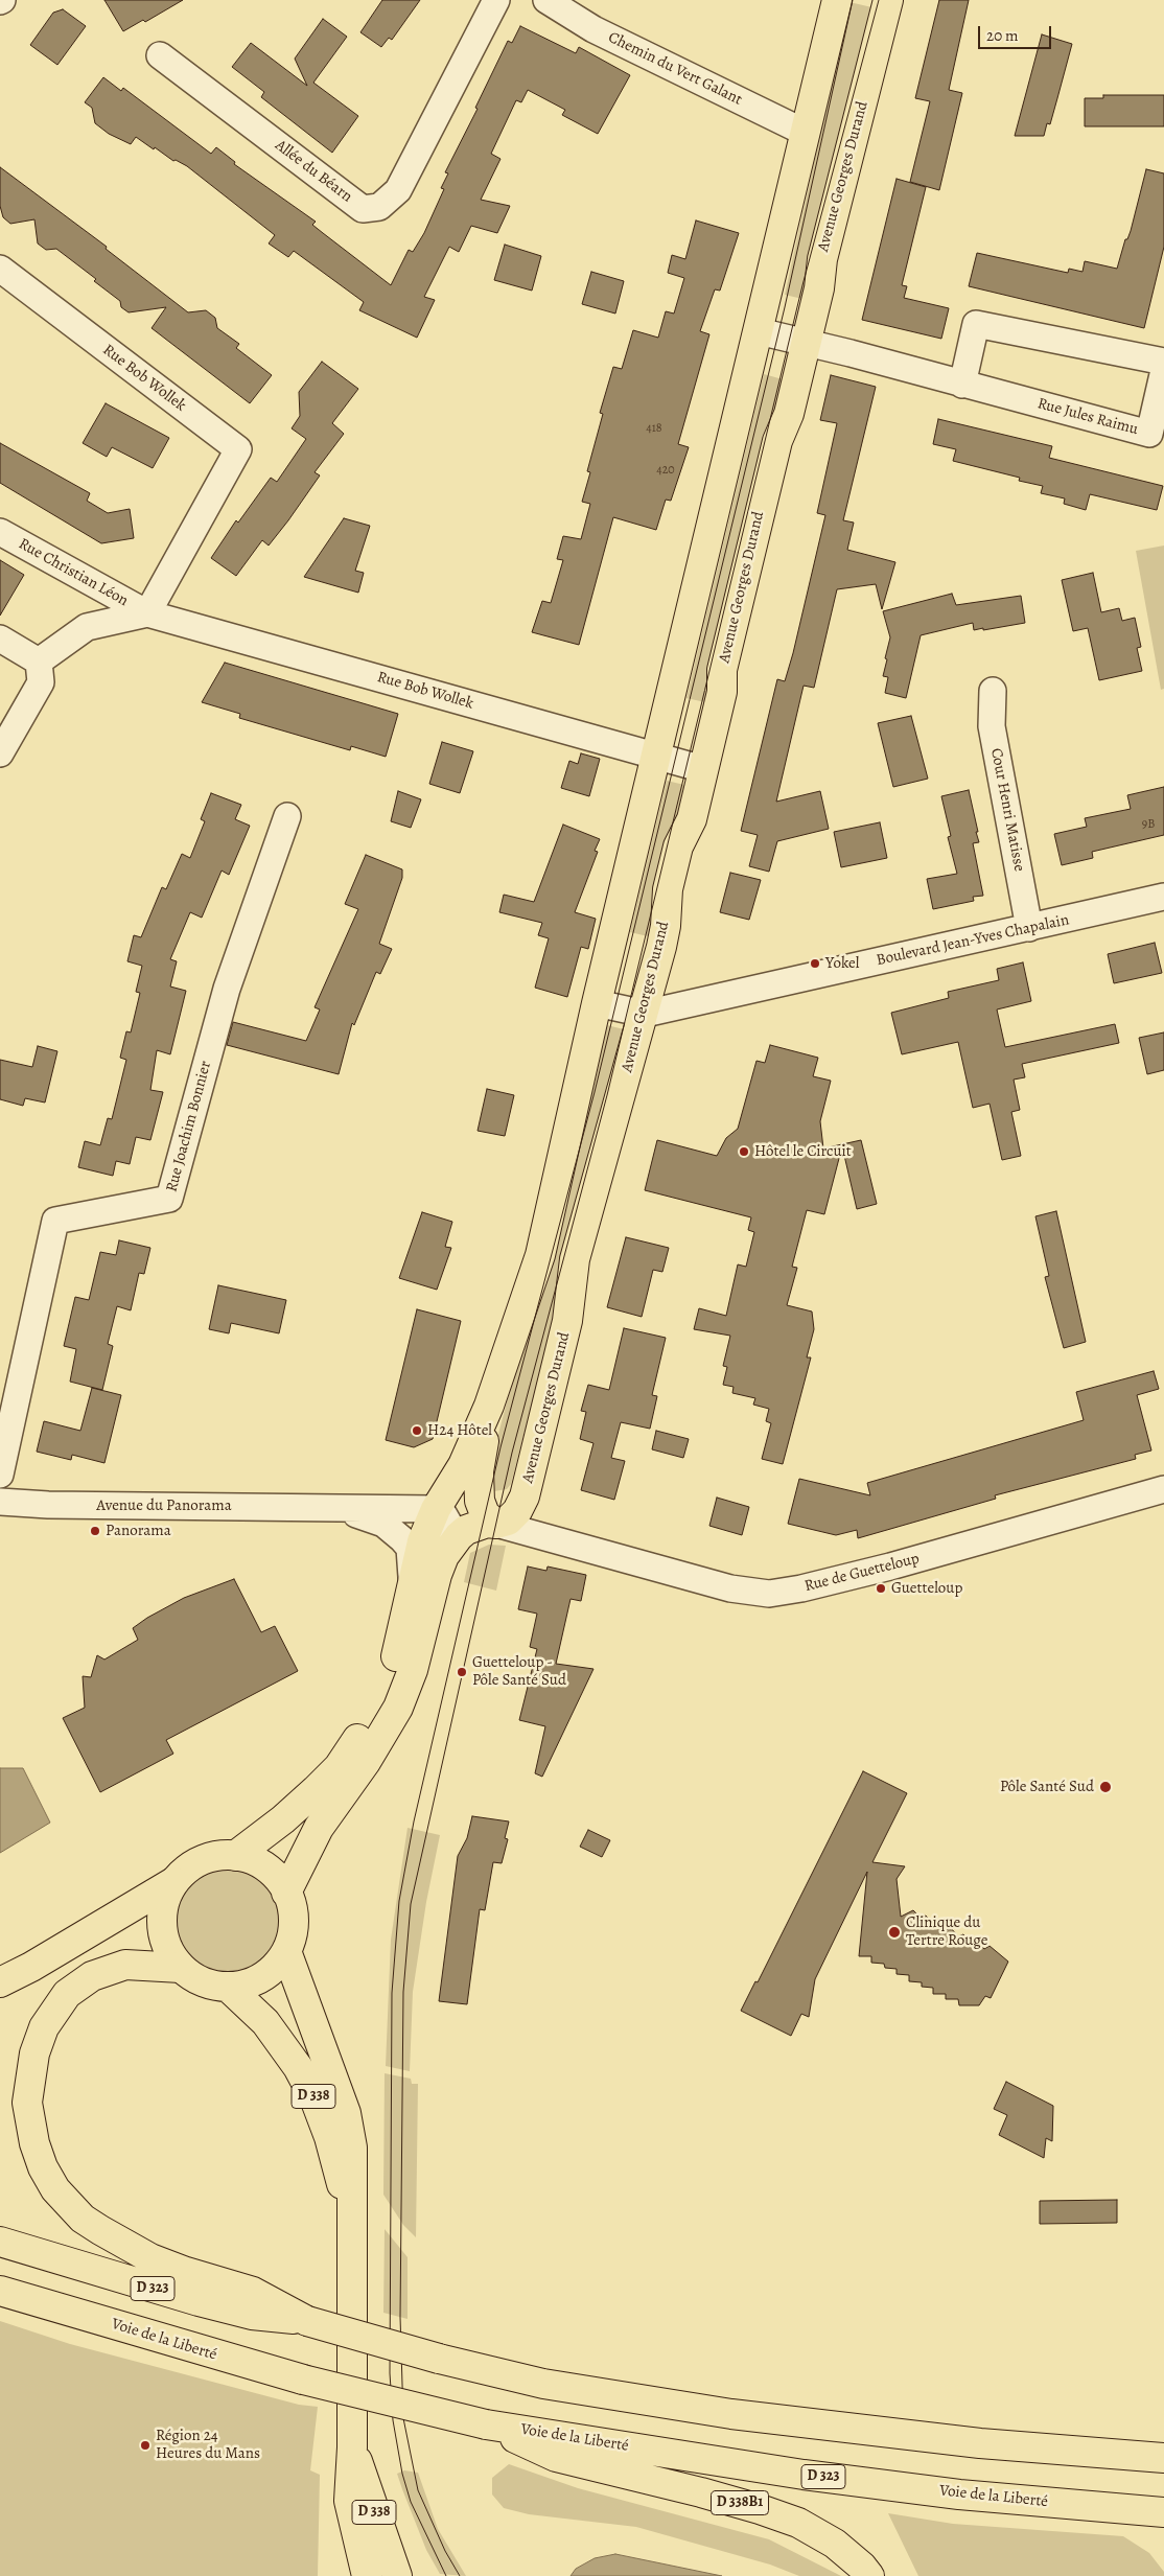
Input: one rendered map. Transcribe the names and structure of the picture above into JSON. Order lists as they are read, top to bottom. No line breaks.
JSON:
{"streets":{"main road":["Avenue Georges Durand","D 338","D 323","Voie de la Liberté","D 338B1"],"street":["Chemin du Vert Galant","Allée du Béarn","Rue Bob Wollek","Rue Jules Raimu","Rue Christian Léon","Cour Henri Matisse","Boulevard Jean-Yves Chapalain","Rue Joachim Bonnier","Avenue du Panorama","Rue de Guetteloup"]},"crossings":[["Avenue Georges Durand","Rue Bob Wollek"],["Avenue Georges Durand","Rue Jules Raimu"],["Avenue Georges Durand","Boulevard Jean-Yves Chapalain"],["Avenue Georges Durand","Rue de Guetteloup"],["Avenue Georges Durand","D 338"],["Rue Bob Wollek","Rue Christian Léon"],["Cour Henri Matisse","Boulevard Jean-Yves Chapalain"],["Voie de la Liberté","D 338B1"]],"places":["Yokel","Hôtel le Circuit","H24 Hôtel","Panorama","Guetteloup","Guetteloup - Pôle Santé Sud","Pôle Santé Sud","Clinique du Tertre Rouge","Région 24 Heures du Mans"],"house_numbers":["418","420","9B"],"scale_bar":"20 m"}
